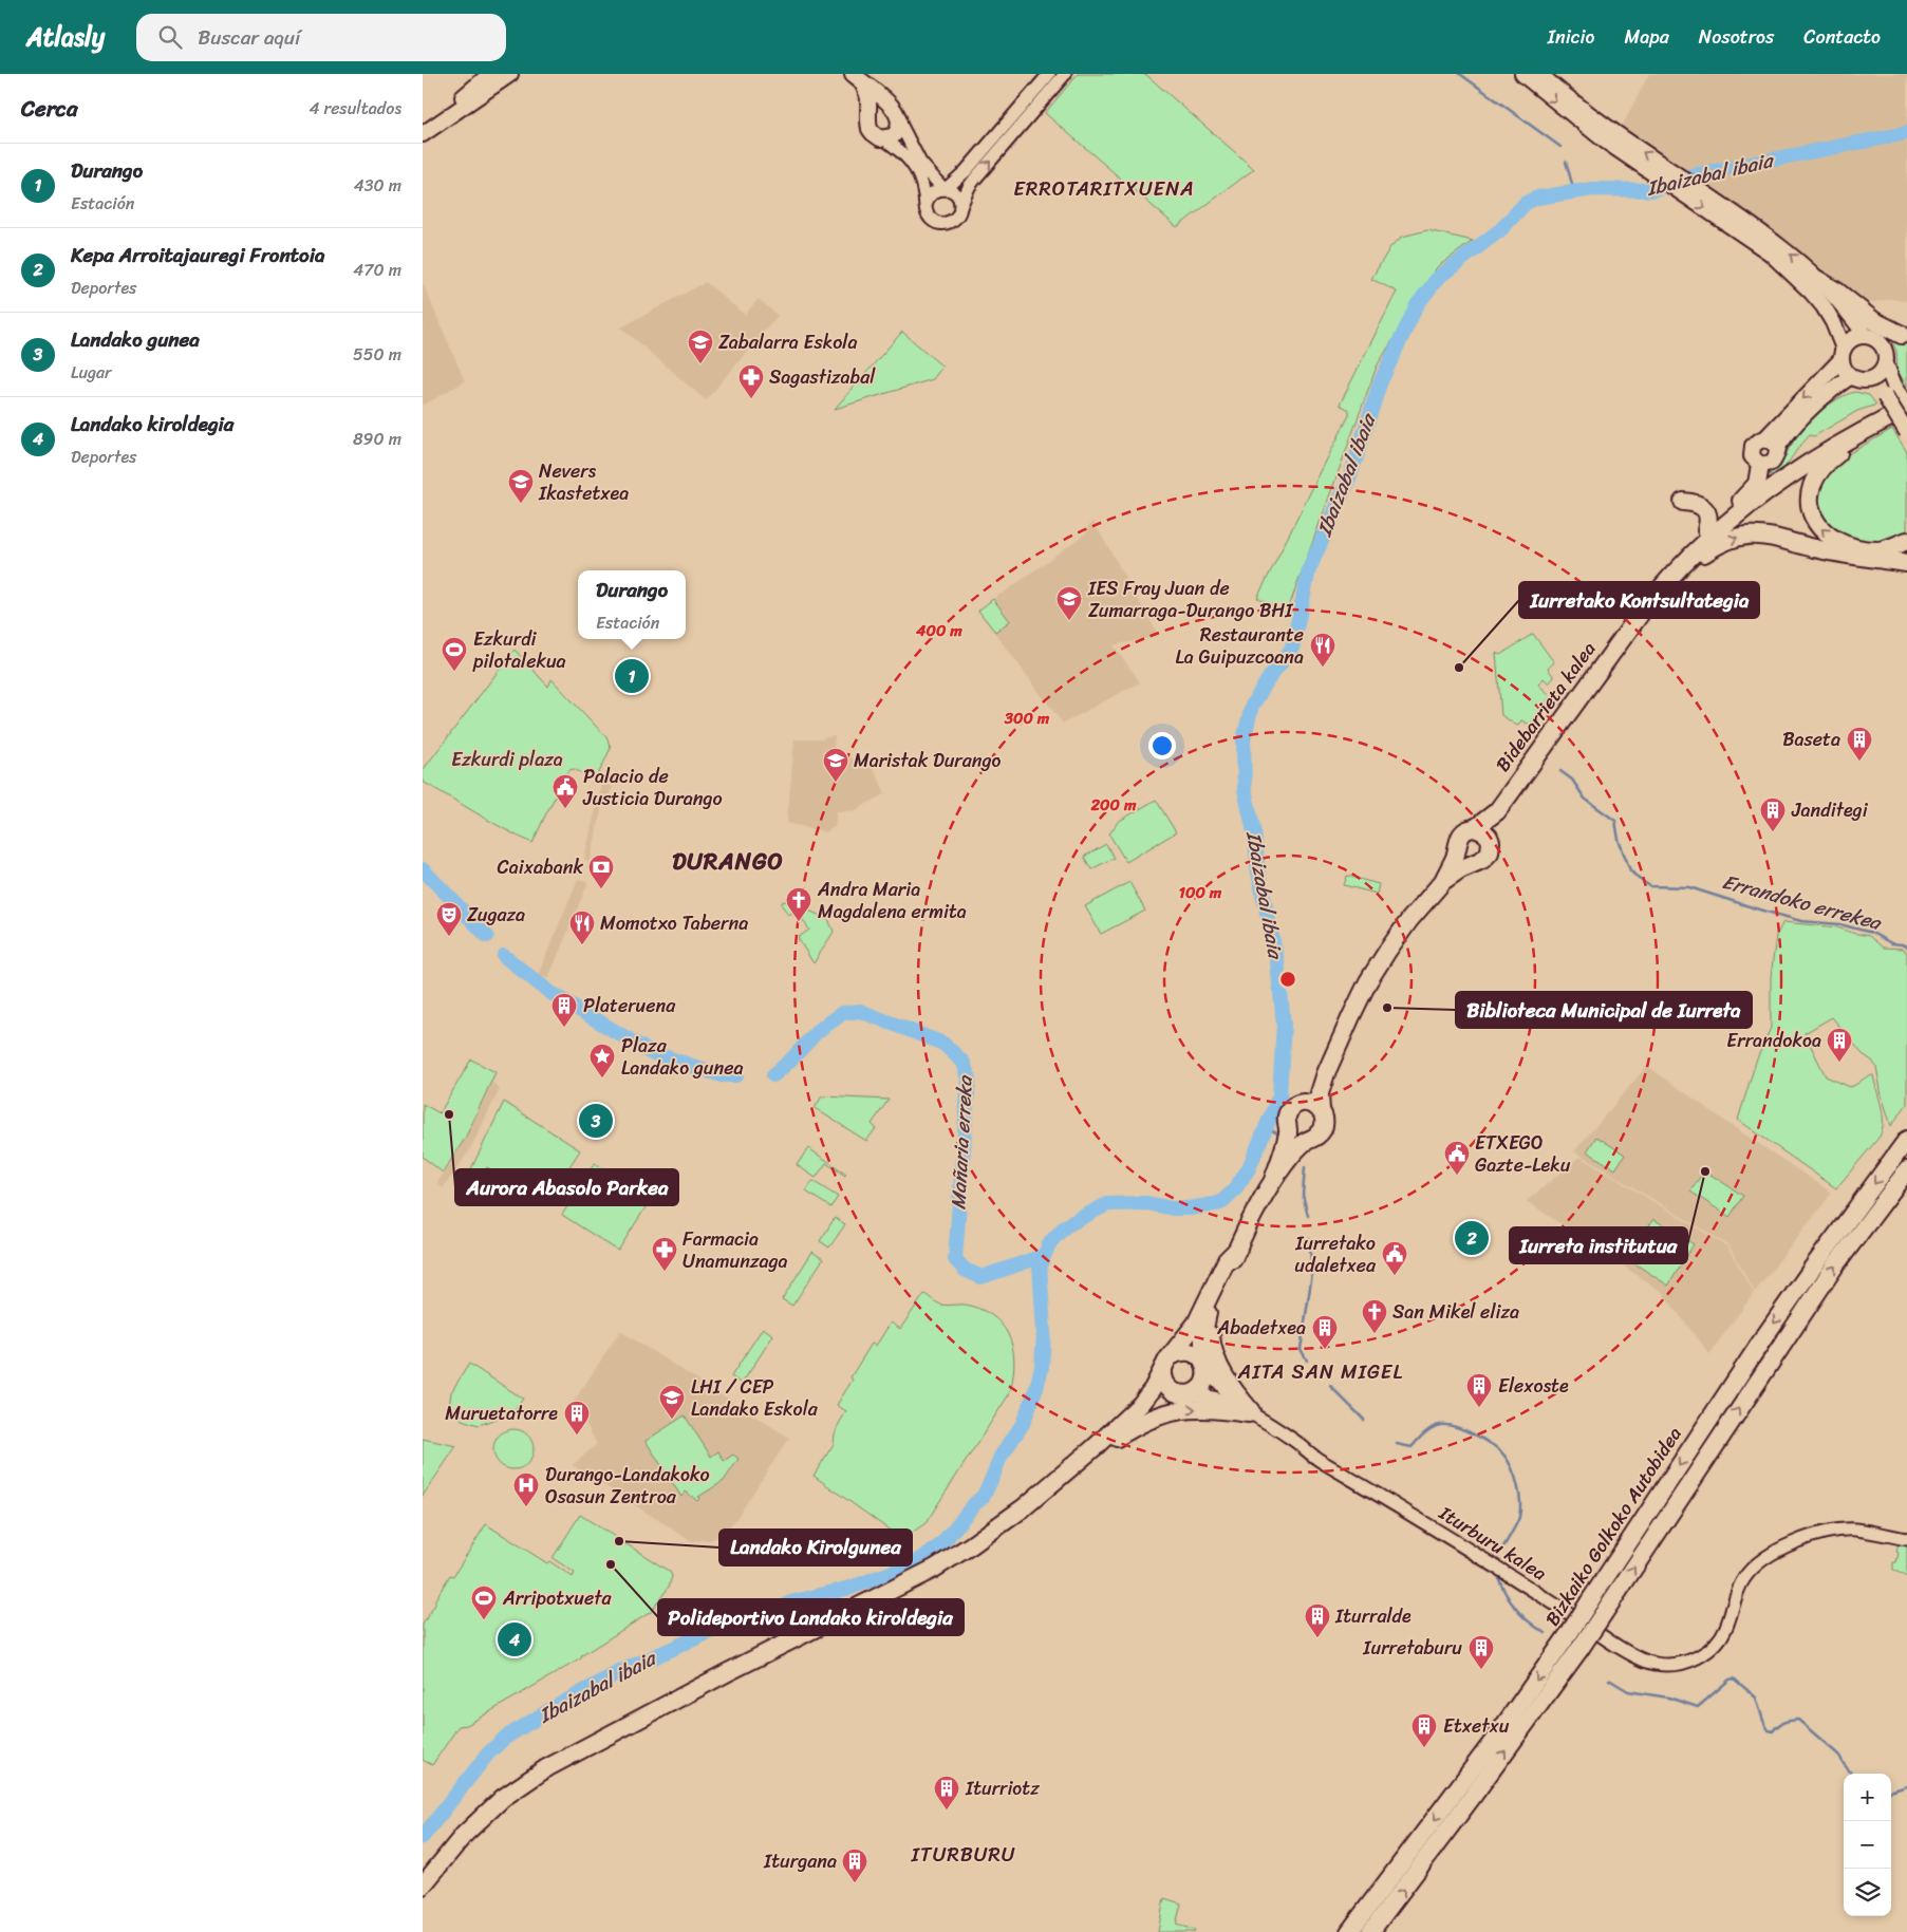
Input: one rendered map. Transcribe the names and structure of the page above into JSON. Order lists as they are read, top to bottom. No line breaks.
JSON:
{"streets":{"highway":["Bidebarrieta kalea","Bizkaiko Golkoko Autobidea"],"street":["Iturburu kalea"]},"districts":["ERROTARITXUENA","DURANGO","AITA SAN MIGEL","ITURBURU"],"water":["Ibaizabal ibaia","Errandoko errekea","Mañaria erreka"],"parks":["Ezkurdi plaza"],"places":{"school or university":["Zabalarra Eskola","Nevers Ikastetxea","IES Fray Juan de Zumarraga-Durango BHI","Maristak Durango","LHI / CEP Landako Eskola"],"pharmacy":["Sagastizabal","Farmacia Unamunzaga"],"other":["Iurretako Kontsultategia","Biblioteca Municipal de Iurreta","Aurora Abasolo Parkea","Iurreta institutua","Landako Kirolgunea","Polideportivo Landako kiroldegia"],"restaurant":["Restaurante La Guipuzcoana","Momotxo Taberna"],"sports":["Ezkurdi pilotalekua","Arripotxueta"],"building":["Baseta","Janditegi","Plateruena","Errandokoa","Abadetxea","Elexoste","Muruetatorre","Iturralde","Iurretaburu","Etxetxu","Iturriotz","Iturgana"],"public building":["Palacio de Justicia Durango","ETXEGO Gazte-Leku","Iurretako udaletxea"],"bank":["Caixabank"],"church":["Andra Maria Magdalena ermita","San Mikel eliza"],"theatre":["Zugaza"],"place":["Plaza Landako gunea"],"hospital":["Durango-Landakoko Osasun Zentroa"]},"page":{"header":"Atlasly","search":"Buscar aquí","nav":["Inicio","Mapa","Nosotros","Contacto"],"heading":["Cerca","4 resultados"],"list":[{"mark":"1","name":"Durango","note":"Estación","value":"430 m"},{"mark":"2","name":"Kepa Arroitajauregi Frontoia","note":"Deportes","value":"470 m"},{"mark":"3","name":"Landako gunea","note":"Lugar","value":"550 m"},{"mark":"4","name":"Landako kiroldegia","note":"Deportes","value":"890 m"}],"popup":["Durango","Estación"],"pins":["1","3","2","4"],"map_buttons":["+","−"]},"rings":["400 m","300 m","200 m","100 m"]}
